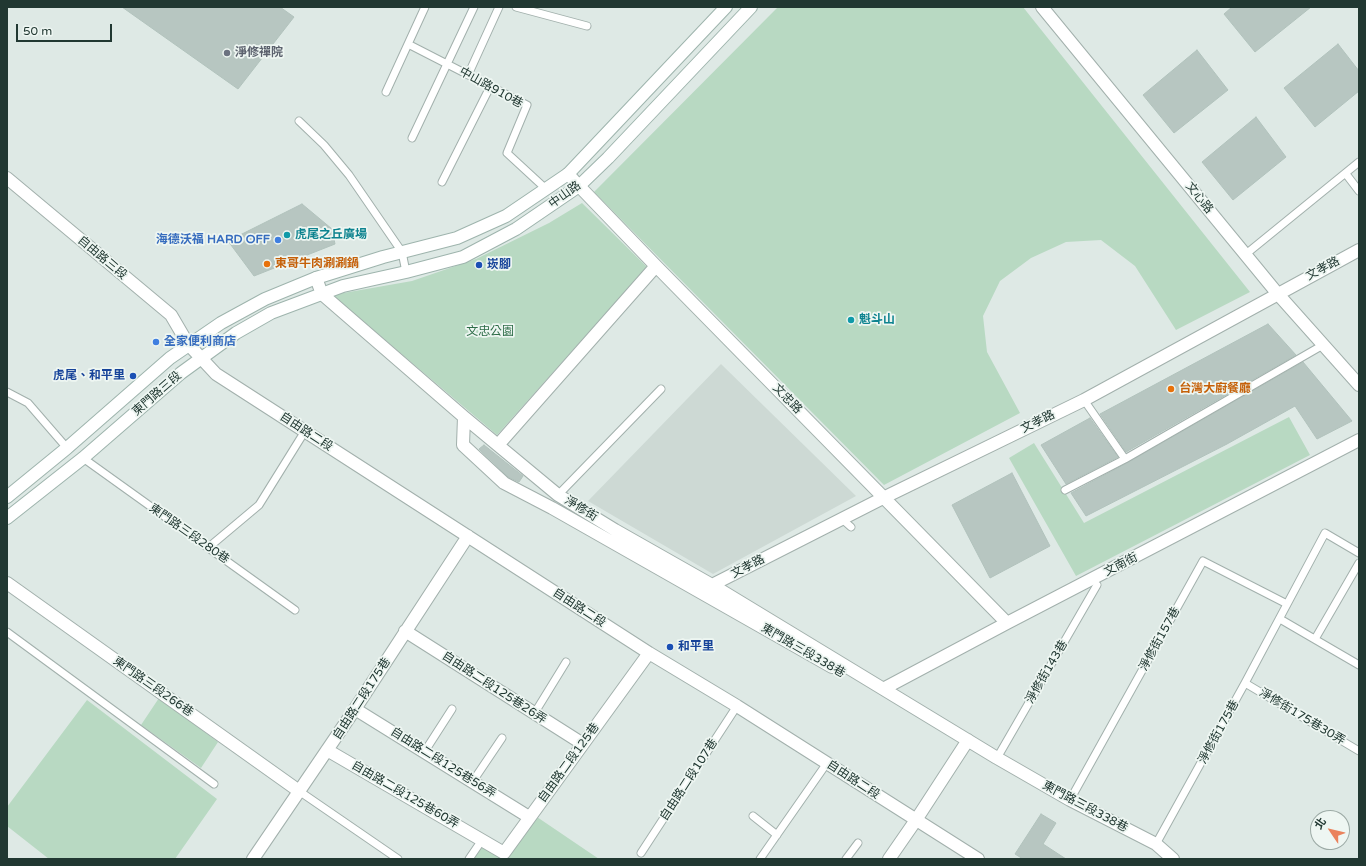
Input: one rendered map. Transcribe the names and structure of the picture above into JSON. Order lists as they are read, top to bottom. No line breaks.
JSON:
{"streets":{"street":["中山路","文心路","自由路三段","文孝路","東門路三段","文忠路","自由路二段","淨修街","文南街","東門路三段338巷","東門路三段266巷","自由路二段125巷26弄","自由路二段175巷","自由路二段125巷56弄","自由路二段125巷","自由路二段125巷60弄"],"lane":["中山路910巷","東門路三段280巷","淨修街157巷","淨修街143巷","淨修街175巷30弄","淨修街175巷","自由路二段107巷"]},"crossings":[["中山路910巷","中山路"],["中山路","東門路三段"],["中山路","文忠路"],["中山路","淨修街"],["文心路","文孝路"],["自由路三段","東門路三段"],["自由路三段","自由路二段"],["文孝路","文忠路"],["文孝路","淨修街"],["東門路三段","自由路二段"],["東門路三段","淨修街"],["東門路三段","東門路三段280巷"],["文忠路","文南街"],["自由路二段","自由路二段175巷"],["自由路二段","自由路二段125巷"],["自由路二段","自由路二段107巷"],["淨修街","文南街"],["淨修街","東門路三段338巷"],["文南街","東門路三段338巷"],["淨修街157巷","東門路三段338巷"],["淨修街157巷","淨修街175巷"],["東門路三段338巷","淨修街143巷"],["東門路三段338巷","淨修街175巷"],["東門路三段266巷","自由路二段175巷"],["自由路二段125巷26弄","自由路二段175巷"],["自由路二段125巷26弄","自由路二段125巷"],["自由路二段175巷","自由路二段125巷56弄"],["自由路二段175巷","自由路二段125巷60弄"],["淨修街175巷30弄","淨修街175巷"],["自由路二段125巷56弄","自由路二段125巷"],["自由路二段125巷","自由路二段125巷60弄"]],"parks":["文忠公園"],"places":["淨修禪院","虎尾之丘廣場","海德沃福 HARD OFF","東哥牛肉涮涮鍋","崁腳","魁斗山","全家便利商店","虎尾、和平里","台灣大廚餐廳","和平里"],"scale_bar":"50 m","north":"top left"}
